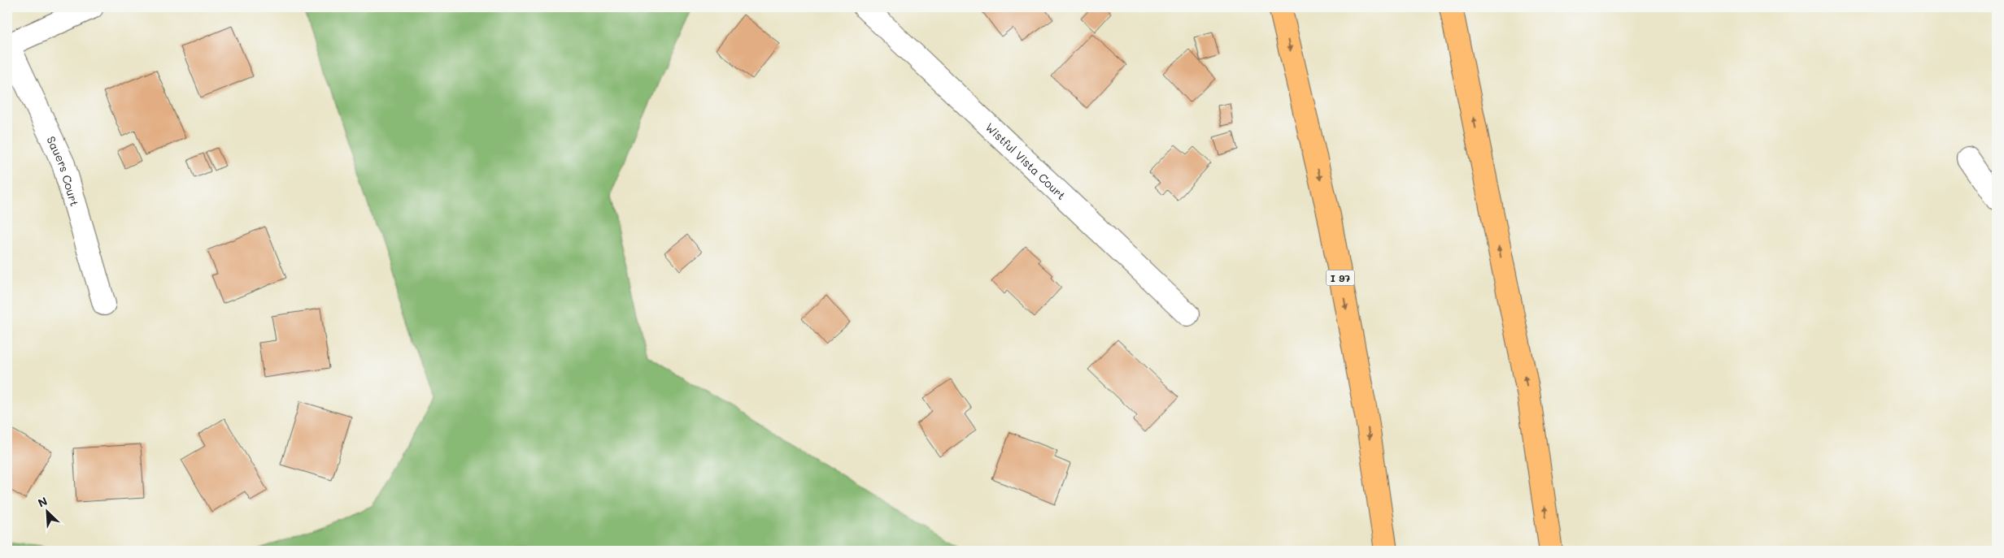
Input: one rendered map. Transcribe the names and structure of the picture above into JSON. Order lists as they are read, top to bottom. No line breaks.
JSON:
{"streets":{"highway":["I 97"],"street":["Wistful Vista Court","Sauers Court"]},"north":"top left"}
